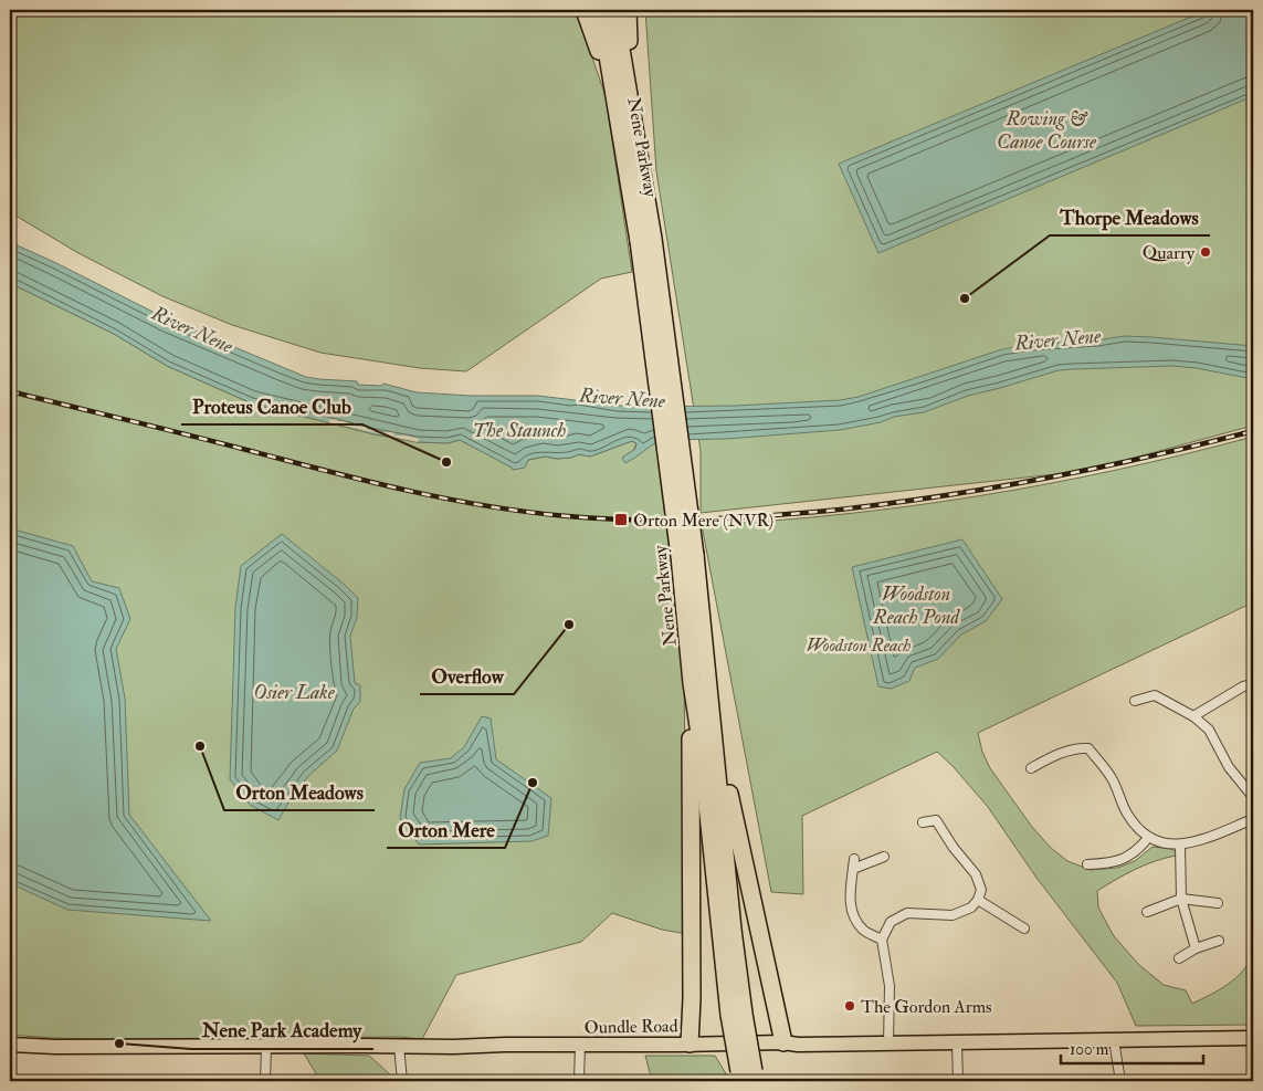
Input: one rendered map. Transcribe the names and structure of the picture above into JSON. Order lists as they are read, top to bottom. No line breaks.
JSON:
{"streets":{"highway":["Nene Parkway"],"main road":["Oundle Road"]},"water":["Rowing & Canoe Course","River Nene","The Staunch","Woodston Reach Pond","Osier Lake"],"parks":["Woodston Reach"],"places":{"other":["Quarry","Thorpe Meadows","Proteus Canoe Club","Overflow","Orton Meadows","Orton Mere","The Gordon Arms","Nene Park Academy"],"transit":["Orton Mere (NVR)"]},"scale_bar":"100 m"}
